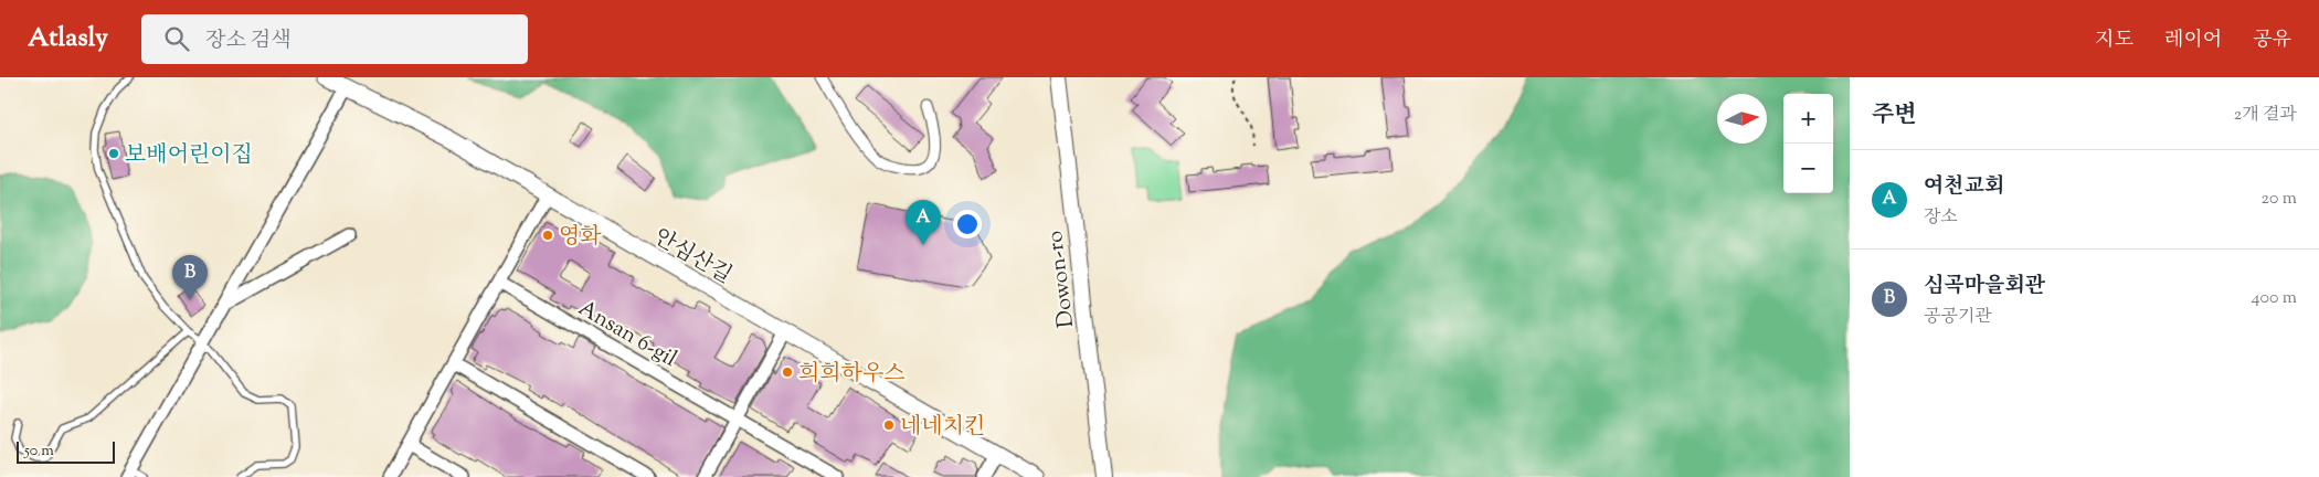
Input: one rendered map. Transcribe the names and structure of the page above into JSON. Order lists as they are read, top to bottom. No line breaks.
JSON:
{"streets":{"street":["안심산길","Dowon-ro","Ansan 6-gil"]},"places":["보배어린이집","영화","희희하우스","네네치킨"],"scale_bar":"50 m","north":"right","page":{"header":"Atlasly","search":"장소 검색","nav":["지도","레이어","공유"],"heading":["주변","2개 결과"],"map_buttons":["+","−"],"list":[{"mark":"A","name":"여천교회","note":"장소","value":"20 m"},{"mark":"B","name":"심곡마을회관","note":"공공기관","value":"400 m"}],"pins":["A","B"],"scale":"50 m"}}
